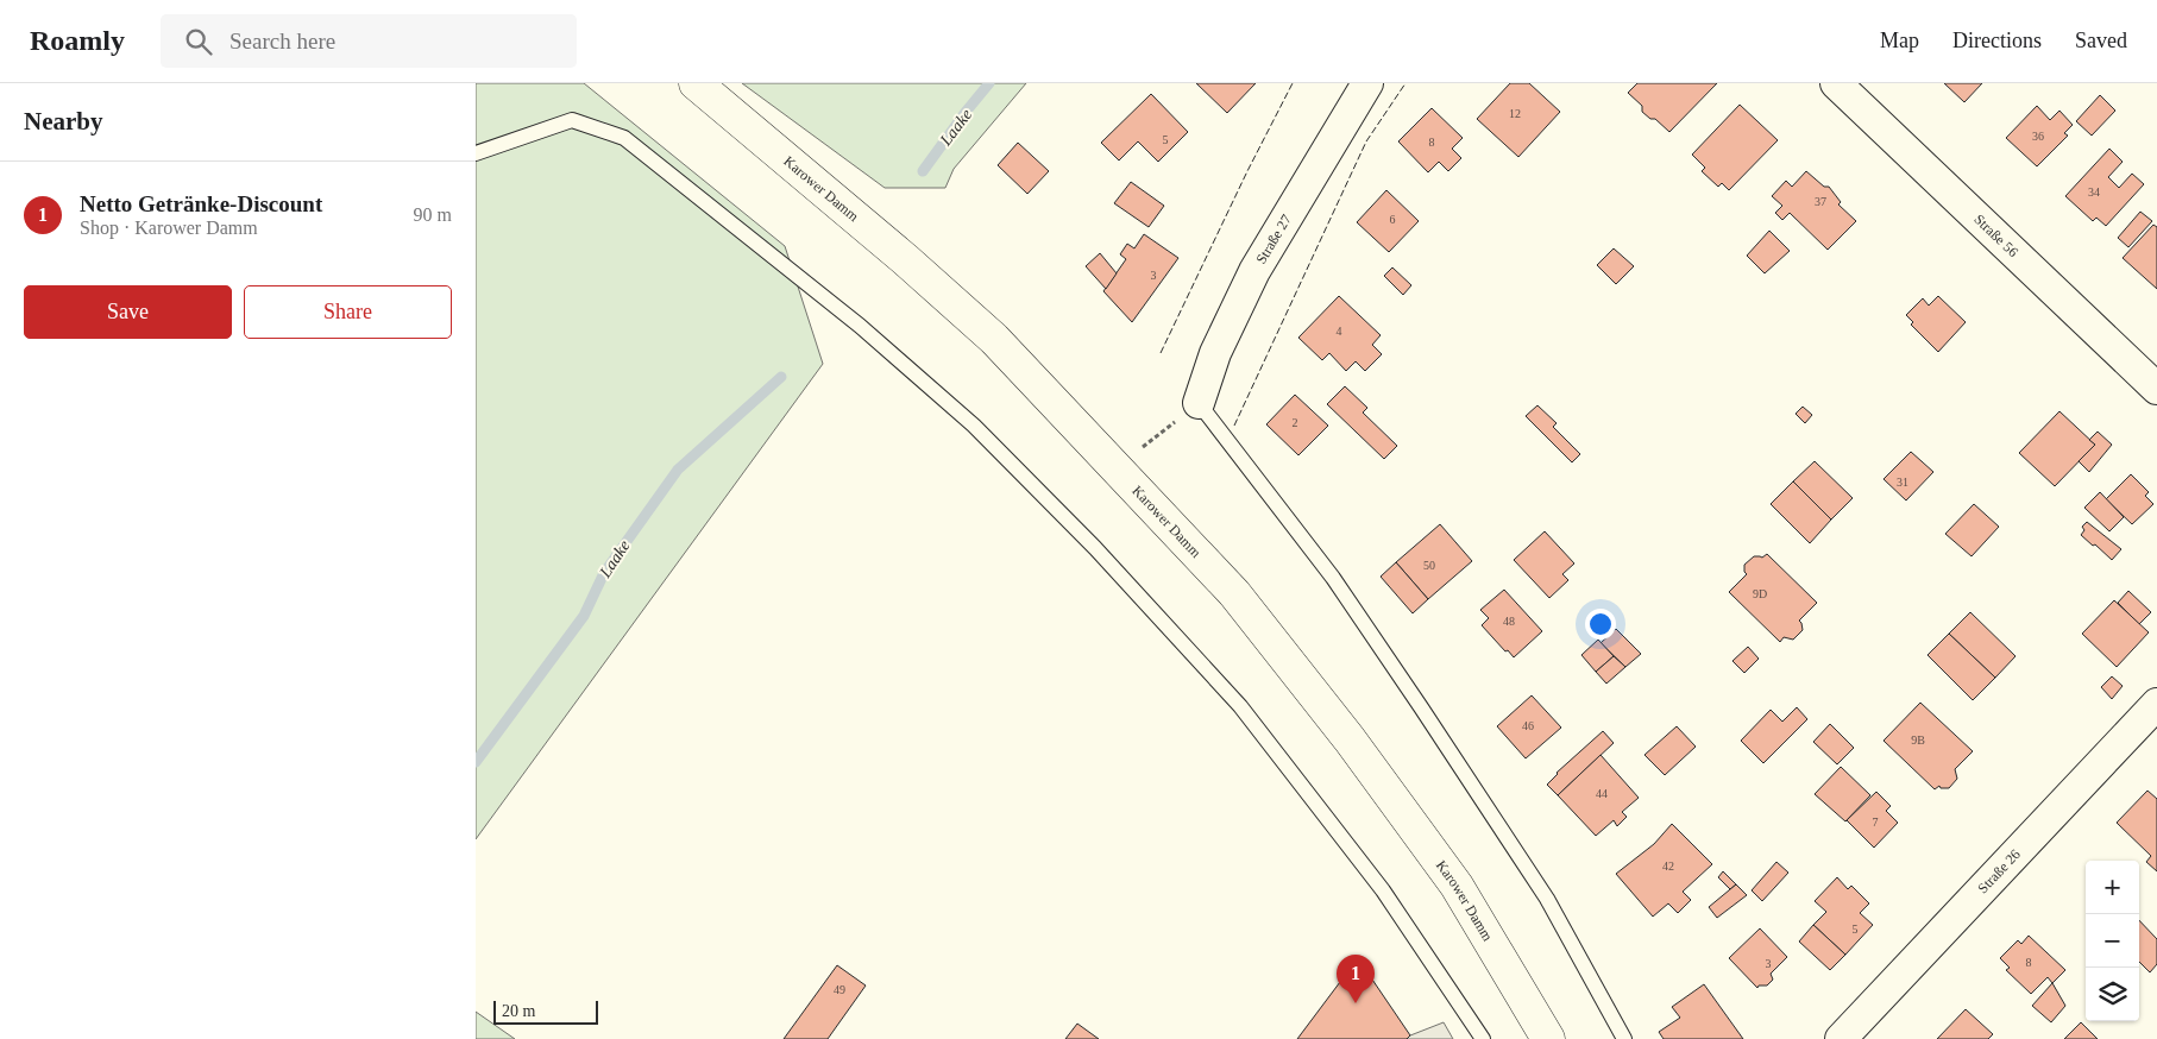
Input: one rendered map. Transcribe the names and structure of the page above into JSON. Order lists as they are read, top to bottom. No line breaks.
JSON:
{"streets":{"main road":["Karower Damm"],"street":["Straße 56","Straße 27","Straße 26"]},"water":["Laake"],"house_numbers":["12","36","5","8","34","37","6","3","4","2","31","50","9D","48","46","9B","44","7","42","5","8","3","49"],"scale_bar":"20 m","page":{"header":"Roamly","search":"Search here","nav":["Map","Directions","Saved"],"heading":"Nearby","list":[{"mark":"1","name":"Netto Getränke-Discount","note":"Shop · Karower Damm","value":"90 m"}],"buttons":["Save","Share"],"map_buttons":["+","−"],"pins":"1","scale":"20 m"}}
